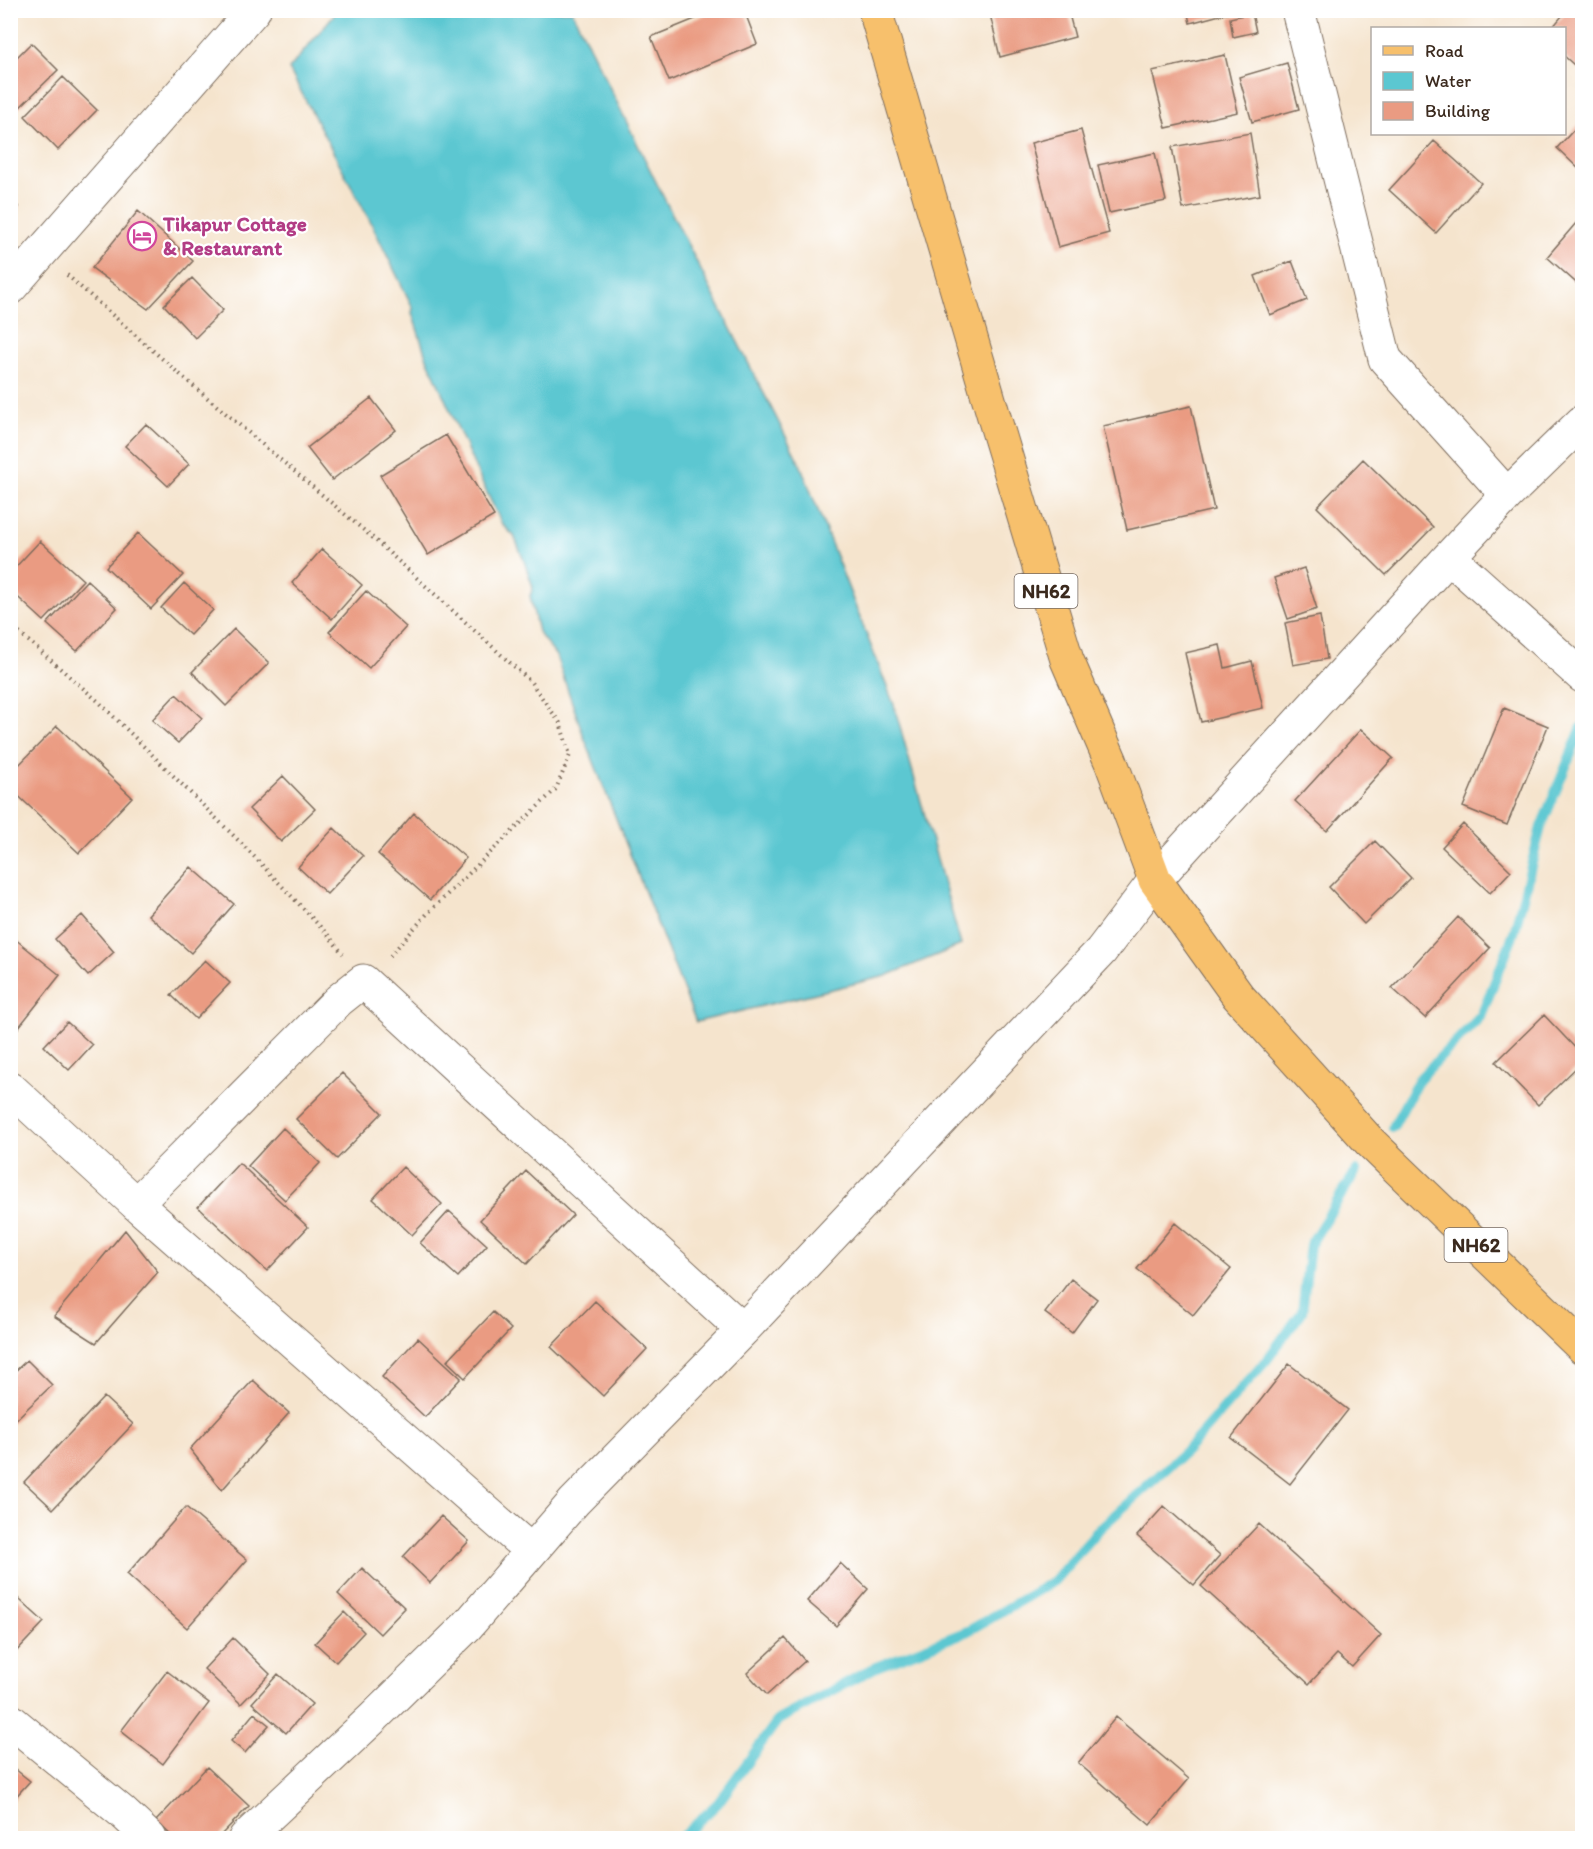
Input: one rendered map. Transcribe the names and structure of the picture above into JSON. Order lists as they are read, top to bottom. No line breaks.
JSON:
{"streets":{"main road":["NH62"]},"places":{"hotel":["Tikapur Cottage & Restaurant"]},"legend":["Road","Water","Building"]}
